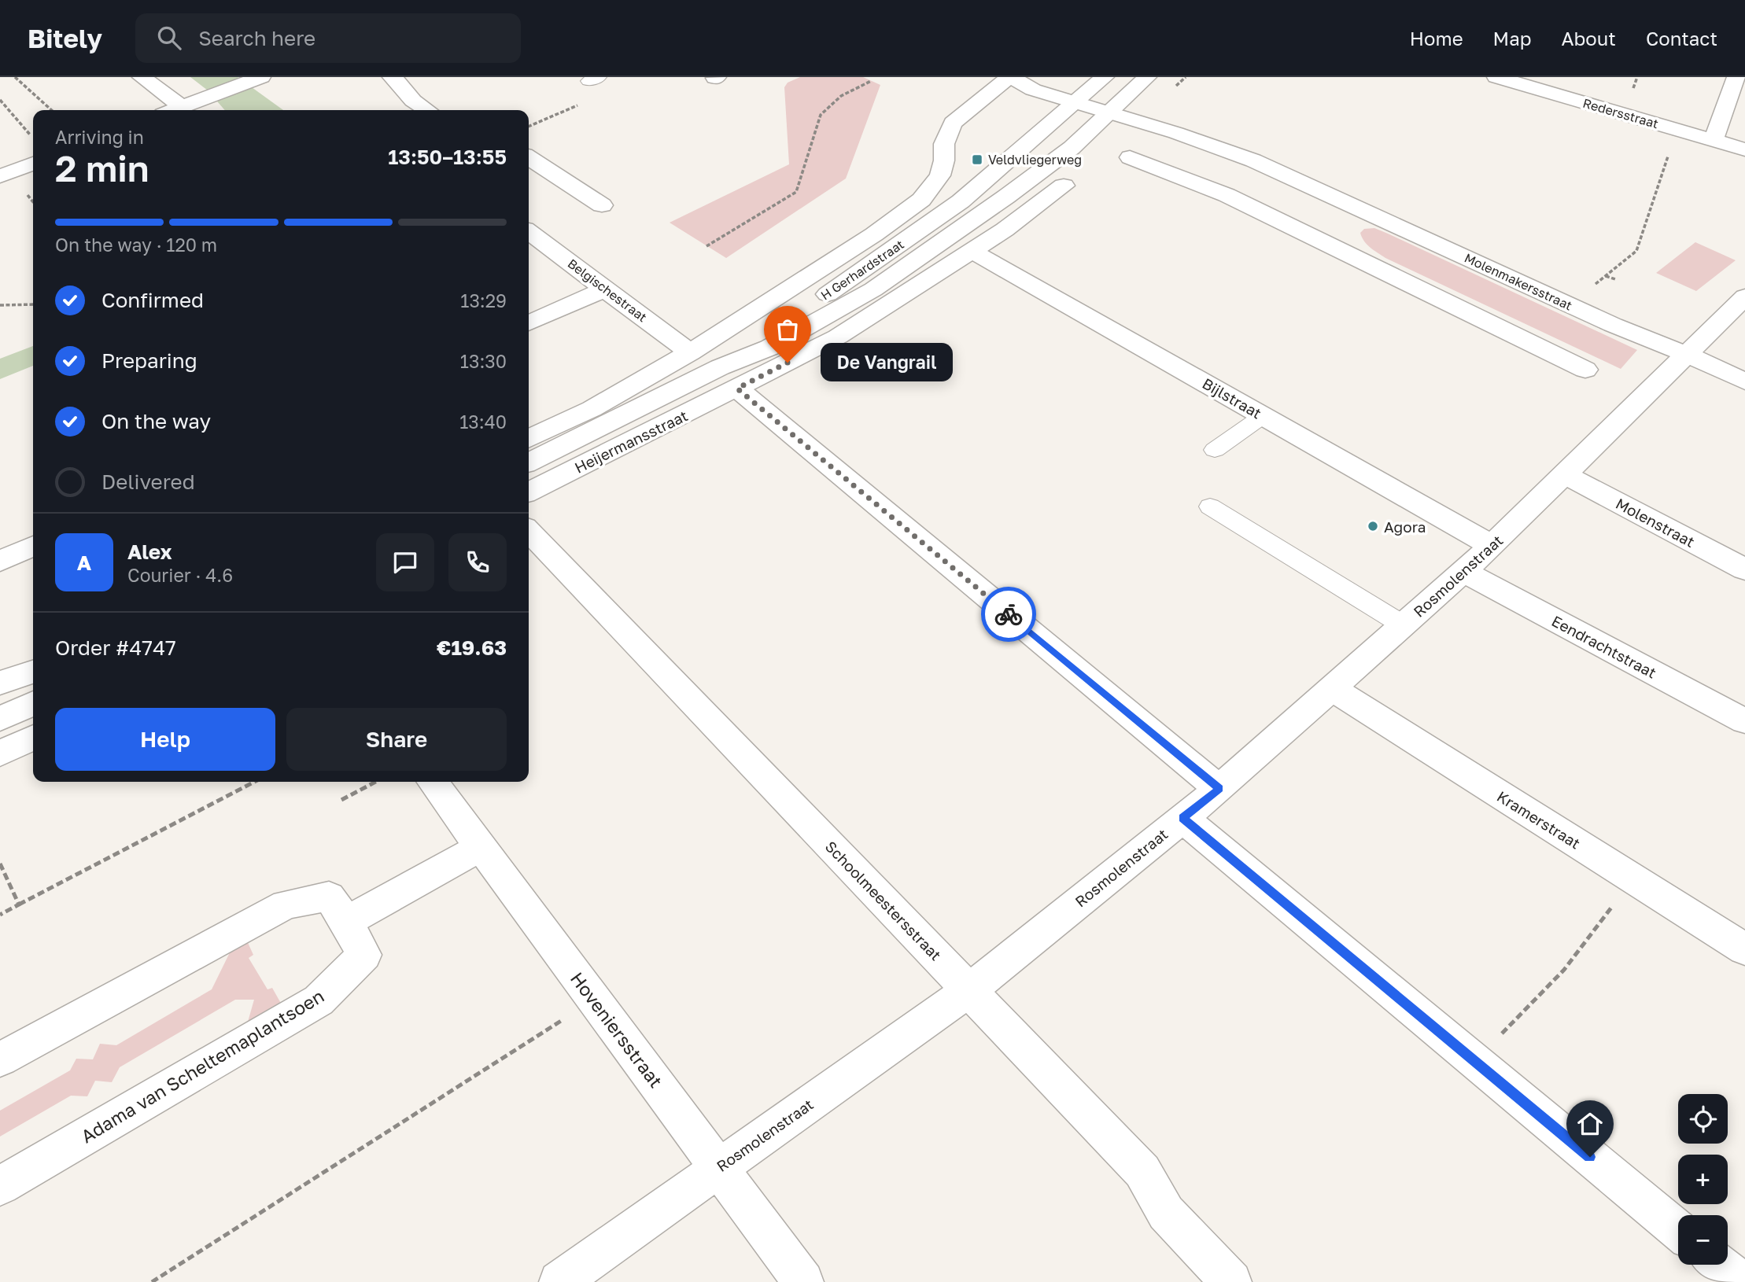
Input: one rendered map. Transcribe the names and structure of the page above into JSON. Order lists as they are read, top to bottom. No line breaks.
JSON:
{"streets":{"street":["Redersstraat","H Gerhardstraat","Molenmakersstraat","Belgischestraat","Bijlstraat","Heijermansstraat","Molenstraat","Rosmolenstraat","Eendrachtstraat","Kramerstraat","Schoolmeestersstraat","Hoveniersstraat","Adama van Scheltemaplantsoen"]},"crossings":[["H Gerhardstraat","Molenmakersstraat"],["H Gerhardstraat","Belgischestraat"],["H Gerhardstraat","Heijermansstraat"],["Molenmakersstraat","Rosmolenstraat"],["Bijlstraat","Rosmolenstraat"],["Molenstraat","Rosmolenstraat"],["Rosmolenstraat","Eendrachtstraat"],["Rosmolenstraat","Kramerstraat"],["Rosmolenstraat","Schoolmeestersstraat"],["Rosmolenstraat","Hoveniersstraat"]],"places":{"transit":["Veldvliegerweg"],"other":["De Vangrail","Agora"]},"page":{"header":"Bitely","search":"Search here","nav":["Home","Map","About","Contact"],"heading":["2 min","Arriving in","13:50–13:55"],"panel":["Alex","Courier · 4.6","Order #4747","€19.63"],"bar":"On the way · 120 m","list":[["Confirmed","13:29"],["Preparing","13:30"],["On the way","13:40"],"Delivered"],"bubble":"De Vangrail","round":"A","buttons":["Help","Share"],"map_buttons":["+","−"]}}
